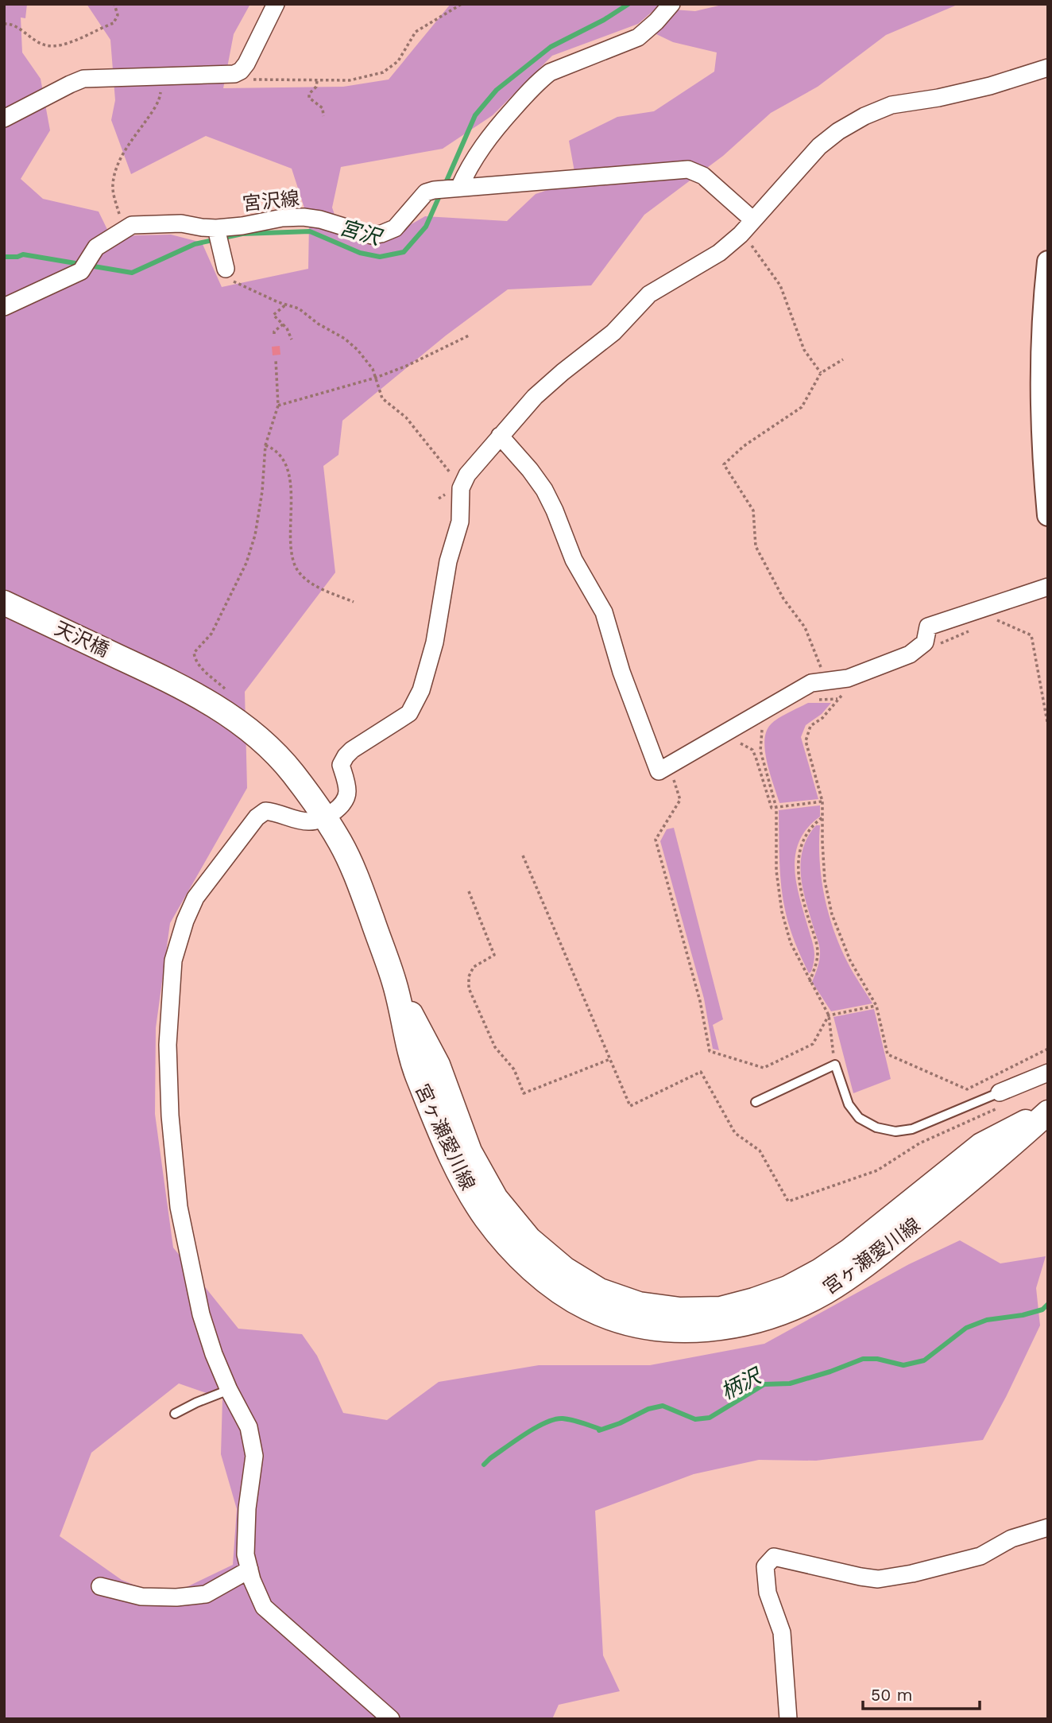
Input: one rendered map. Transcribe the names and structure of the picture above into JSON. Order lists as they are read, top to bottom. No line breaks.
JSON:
{"streets":{"main road":["天沢橋","宮ヶ瀬愛川線"],"street":["宮沢線"]},"crossings":[["天沢橋","宮ヶ瀬愛川線"]],"water":["宮沢","柄沢"],"scale_bar":"50 m"}
